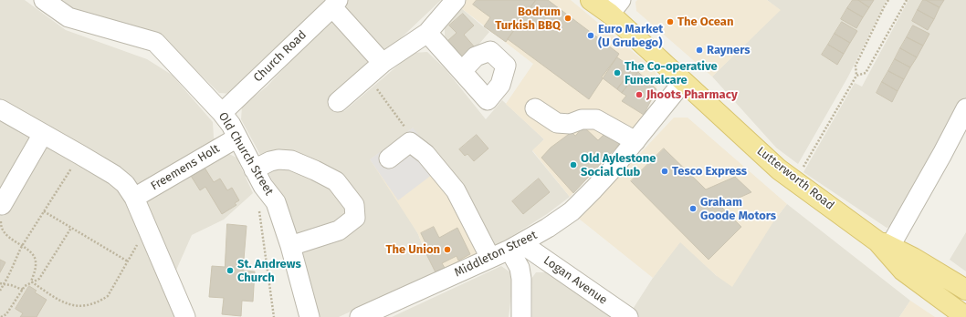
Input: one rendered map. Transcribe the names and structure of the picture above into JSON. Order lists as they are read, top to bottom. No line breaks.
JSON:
{"streets":{"main road":["Lutterworth Road"],"street":["Church Road","Old Church Street","Freemens Holt","Middleton Street","Logan Avenue"]},"crossings":[["Church Road","Old Church Street"],["Old Church Street","Freemens Holt"],["Lutterworth Road","Middleton Street"],["Middleton Street","Logan Avenue"]],"places":["Bodrum Turkish BBQ","The Ocean","Euro Market (U Grubego)","Rayners","The Co-operative Funeralcare","Jhoots Pharmacy","Old Aylestone Social Club","Tesco Express","Graham Goode Motors","The Union","St. Andrews Church"]}
